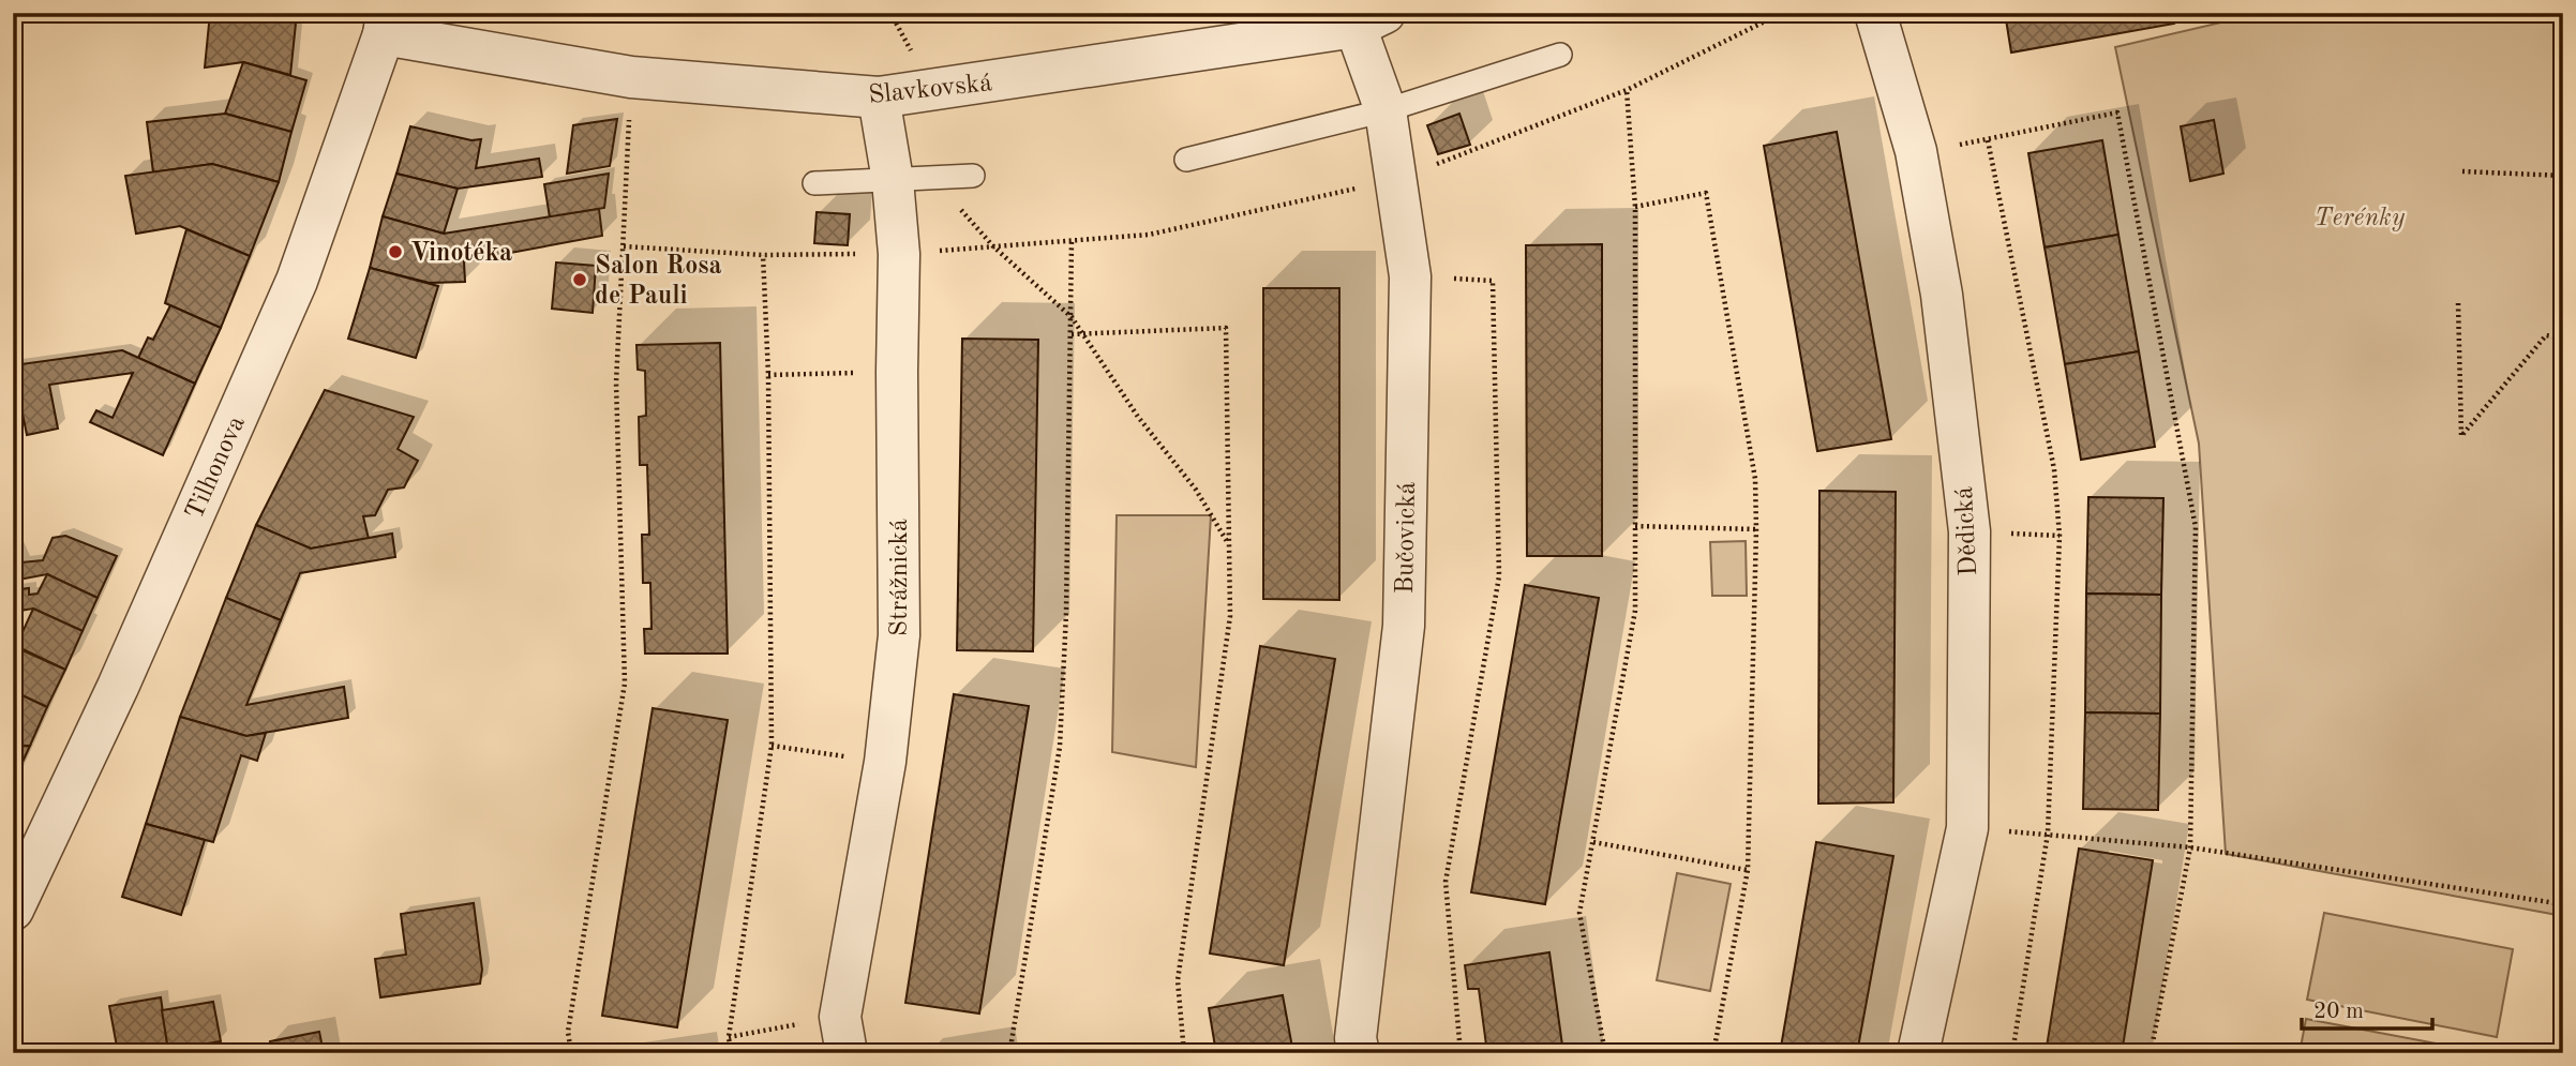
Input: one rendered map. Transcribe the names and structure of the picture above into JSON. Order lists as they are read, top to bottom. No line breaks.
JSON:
{"streets":{"street":["Slavkovská","Tilhonova","Dědická","Bučovická","Strážnická"]},"crossings":[["Slavkovská","Tilhonova"],["Slavkovská","Bučovická"],["Slavkovská","Strážnická"]],"parks":["Terénky"],"places":["Vinotéka","Salon Rosa de Pauli"],"scale_bar":"20 m"}
